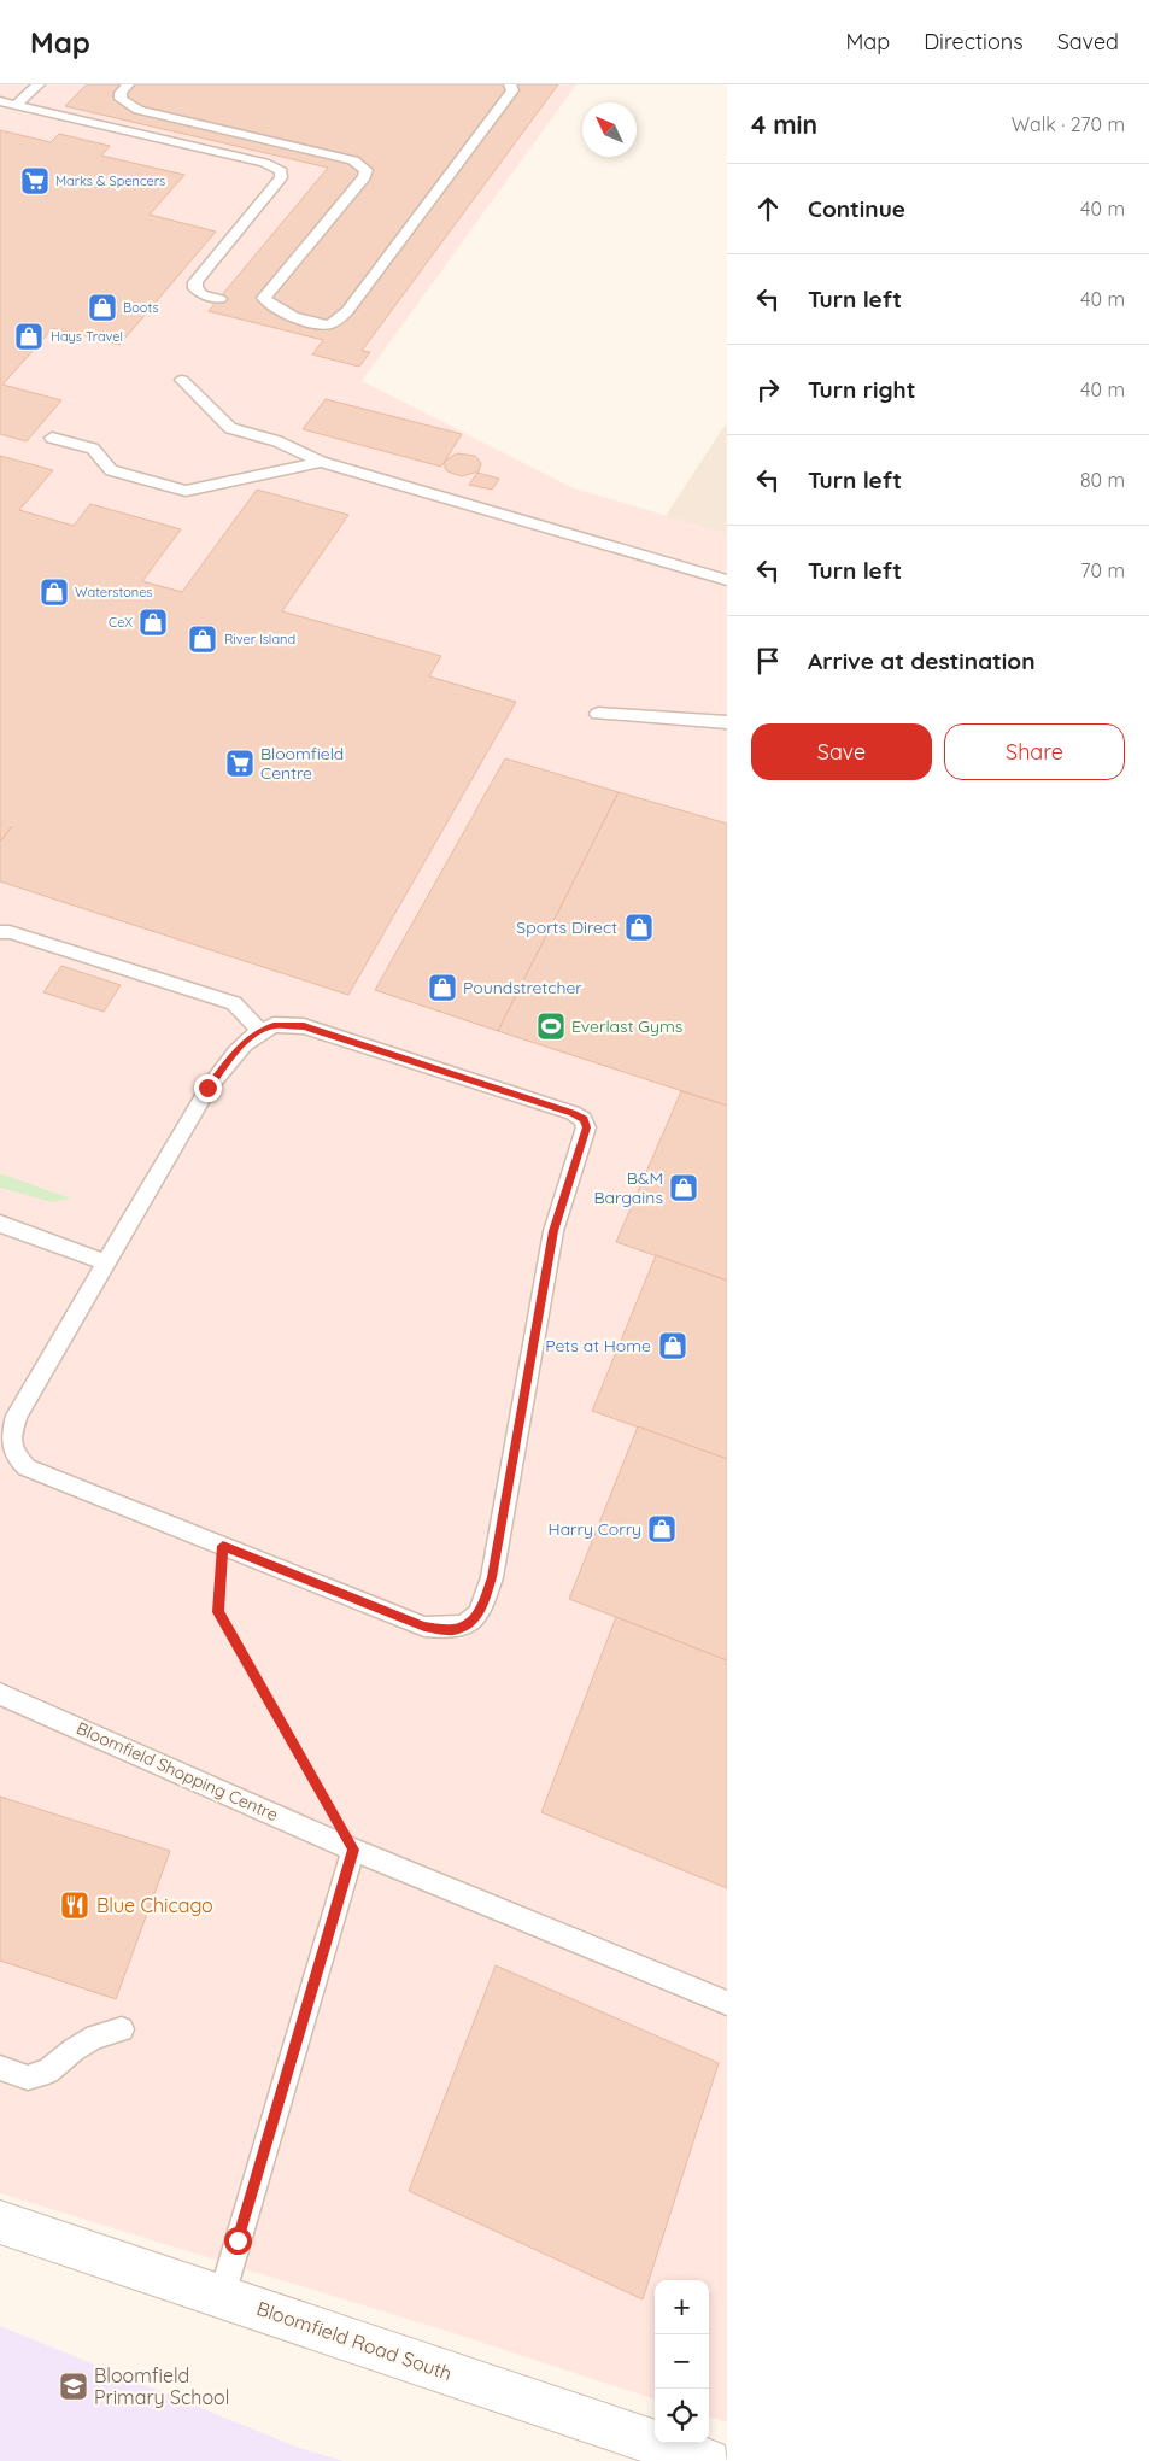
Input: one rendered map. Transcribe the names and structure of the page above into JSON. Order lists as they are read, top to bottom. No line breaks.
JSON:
{"streets":{"street":["Bloomfield Road South"],"lane":["Bloomfield Shopping Centre"]},"places":{"supermarket":["Marks & Spencers","Bloomfield Centre"],"shop":["Boots","Hays Travel","Waterstones","CeX","River Island","Sports Direct","Poundstretcher","B&M Bargains","Pets at Home","Harry Corry"],"sports":["Everlast Gyms"],"restaurant":["Blue Chicago"],"school or university":["Bloomfield Primary School"]},"north":"top left","page":{"header":"Map","nav":["Map","Directions","Saved"],"heading":["4 min","Walk · 270 m"],"list":[["Continue","40 m"],["Turn left","40 m"],["Turn right","40 m"],["Turn left","80 m"],["Turn left","70 m"],"Arrive at destination"],"buttons":["Save","Share"],"map_buttons":["+","−"]}}
